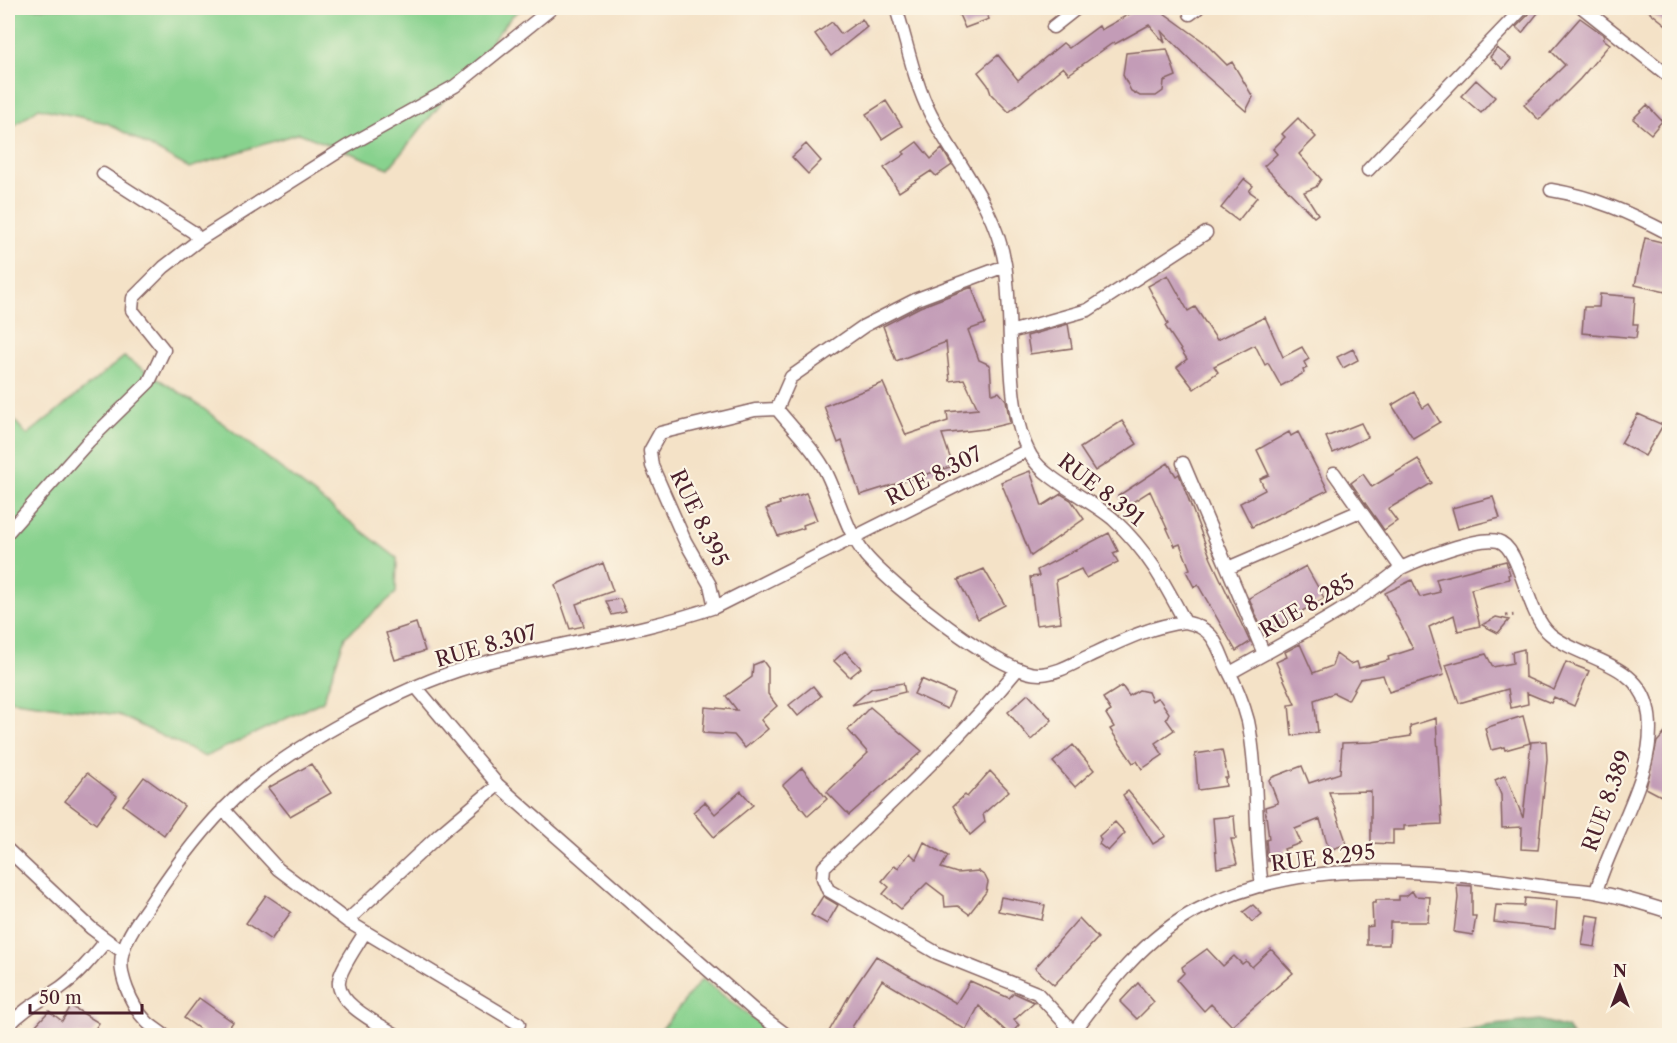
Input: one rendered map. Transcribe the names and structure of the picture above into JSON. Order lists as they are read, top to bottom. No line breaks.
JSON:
{"streets":{"street":["RUE 8.307","RUE 8.391","RUE 8.395","RUE 8.285","RUE 8.389","RUE 8.295"]},"crossings":[["RUE 8.307","RUE 8.391"],["RUE 8.307","RUE 8.395"],["RUE 8.285","RUE 8.389"],["RUE 8.389","RUE 8.295"]],"scale_bar":"50 m","north":"top"}
